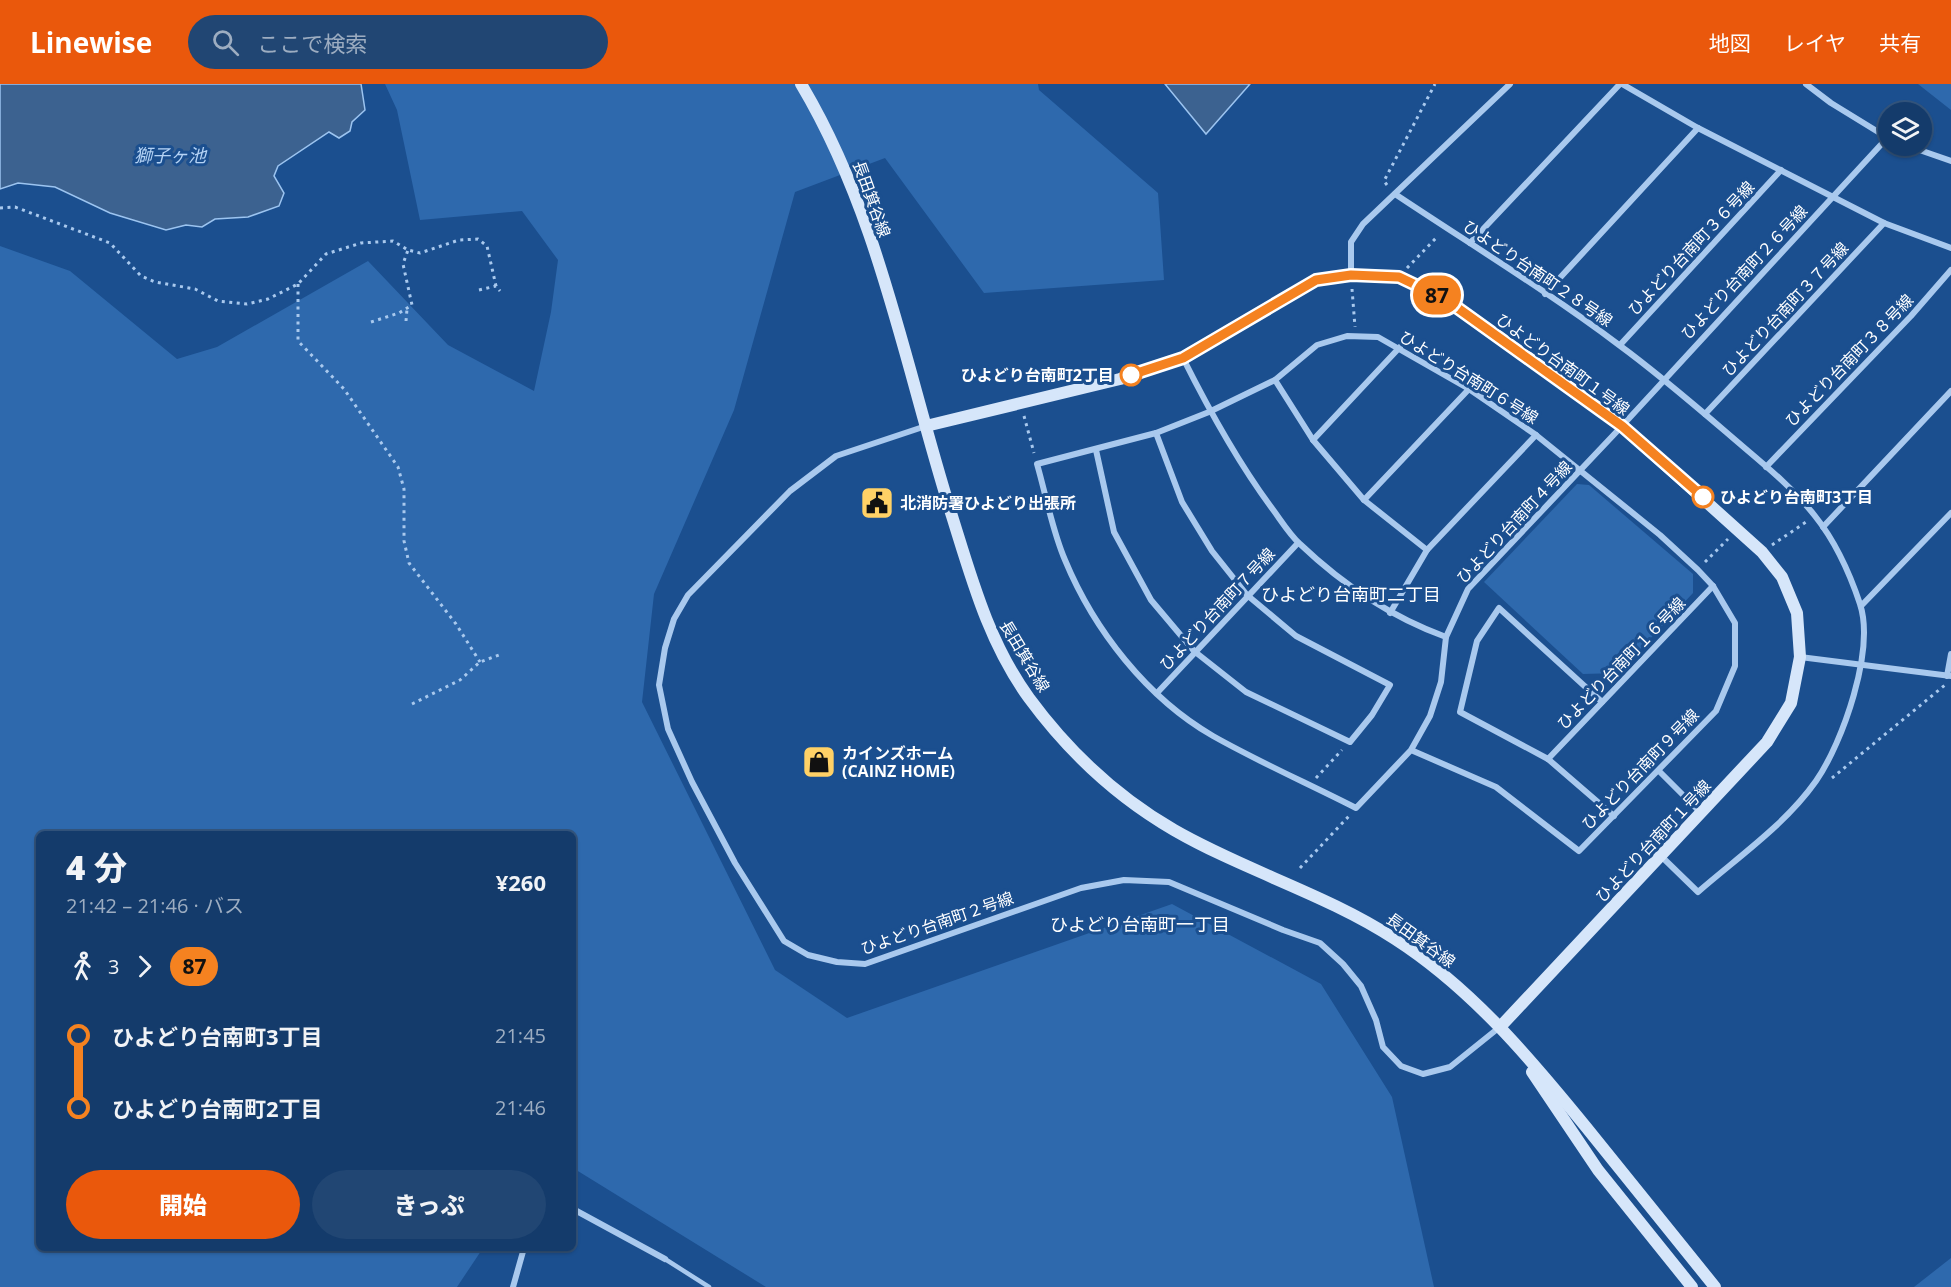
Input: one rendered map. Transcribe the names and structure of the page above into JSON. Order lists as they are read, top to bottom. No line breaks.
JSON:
{"streets":{"street":["長田箕谷線","ひよどり台南町３６号線","ひよどり台南町２６号線","ひよどり台南町２８号線","ひよどり台南町３７号線","ひよどり台南町３８号線","ひよどり台南町１号線","ひよどり台南町６号線","ひよどり台南町４号線","ひよどり台南町７号線","ひよどり台南町１６号線","ひよどり台南町９号線","ひよどり台南町２号線"]},"crossings":[["長田箕谷線","ひよどり台南町１号線"],["長田箕谷線","ひよどり台南町２号線"],["ひよどり台南町３６号線","ひよどり台南町２８号線"],["ひよどり台南町２６号線","ひよどり台南町２８号線"],["ひよどり台南町２６号線","ひよどり台南町１号線"],["ひよどり台南町２６号線","ひよどり台南町４号線"],["ひよどり台南町２８号線","ひよどり台南町３７号線"],["ひよどり台南町２８号線","ひよどり台南町３８号線"],["ひよどり台南町２８号線","ひよどり台南町１号線"],["ひよどり台南町１号線","ひよどり台南町４号線"],["ひよどり台南町１号線","ひよどり台南町２号線"],["ひよどり台南町６号線","ひよどり台南町４号線"],["ひよどり台南町６号線","ひよどり台南町９号線"],["ひよどり台南町４号線","ひよどり台南町９号線"],["ひよどり台南町１６号線","ひよどり台南町９号線"]],"districts":["ひよどり台南町二丁目","ひよどり台南町一丁目"],"water":["獅子ヶ池"],"places":{"other":["ひよどり台南町2丁目","ひよどり台南町3丁目"],"public building":["北消防署ひよどり出張所"],"shop":["カインズホーム (CAINZ HOME)"]},"lines":["bus line 87"],"page":{"header":"Linewise","search":"ここで検索","nav":["地図","レイヤ","共有"],"on_map":"87","heading":["4 分","21:42 – 21:46 · バス","¥260"],"legs":["3","87"],"list":[{"name":"ひよどり台南町3丁目","value":"21:45"},{"name":"ひよどり台南町2丁目","value":"21:46"}],"buttons":["開始","きっぷ"]}}
